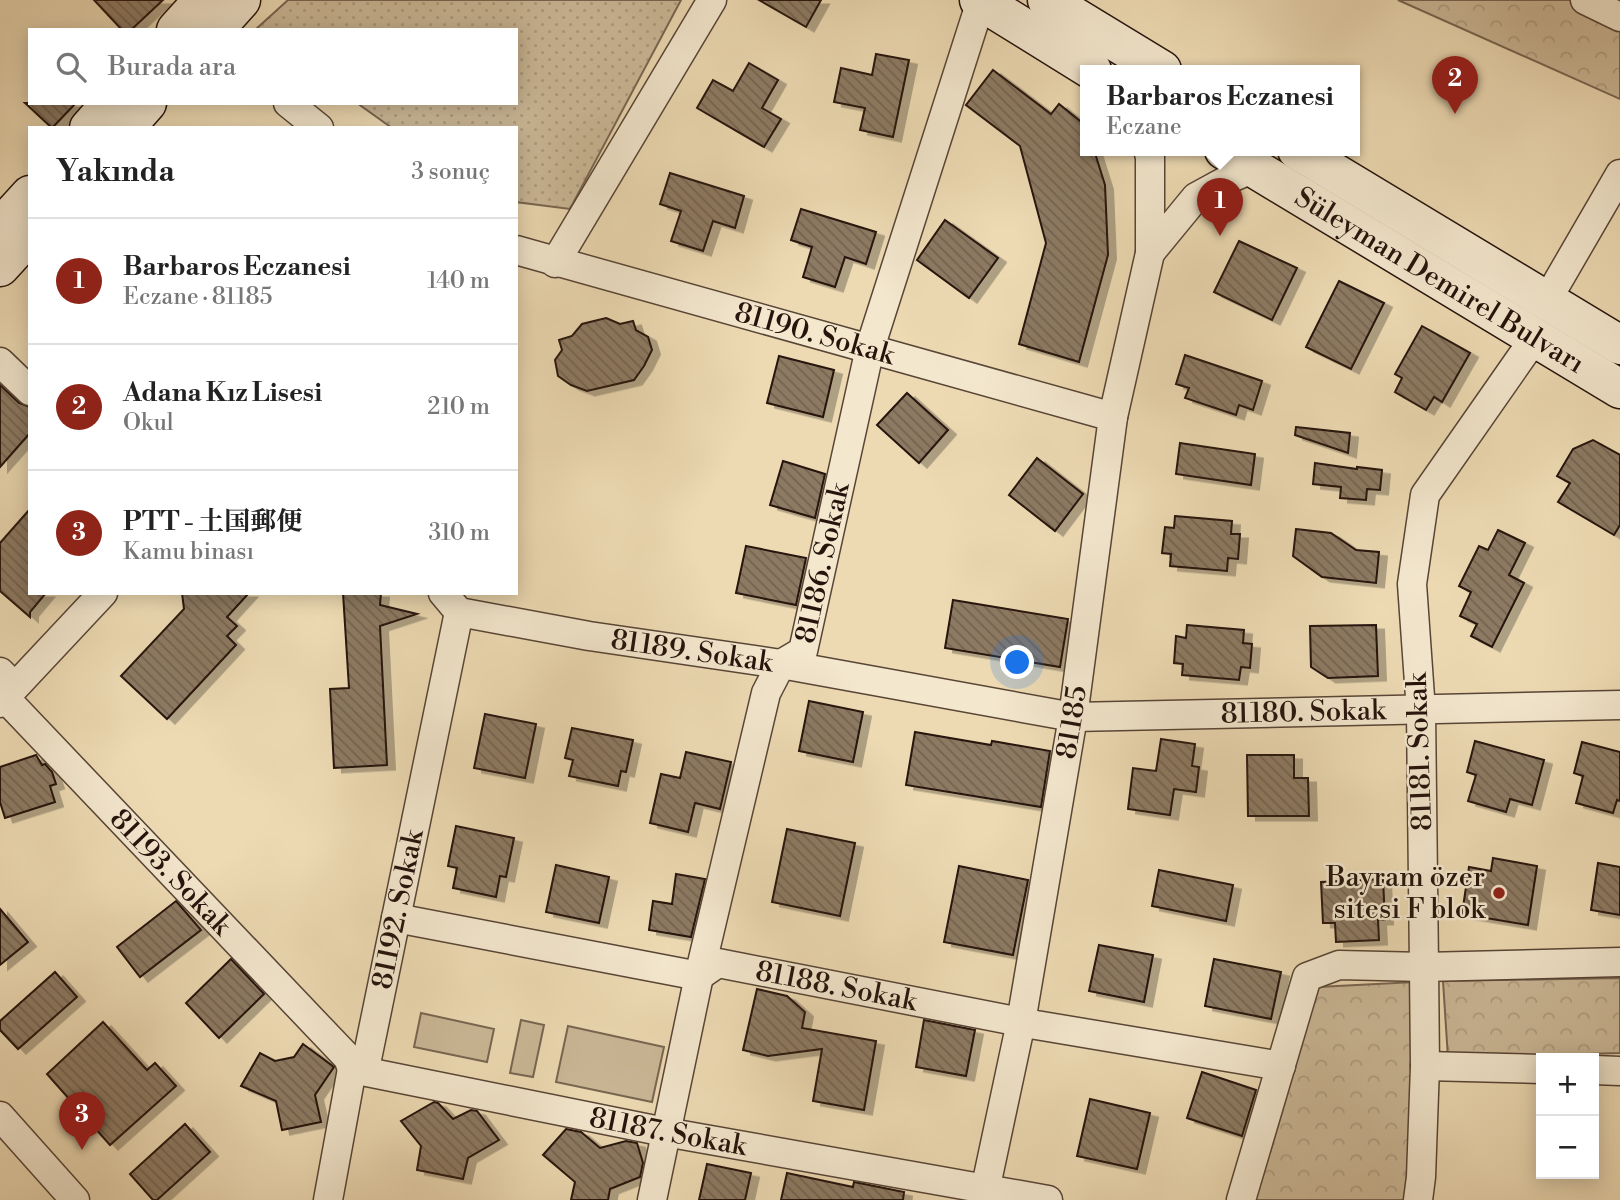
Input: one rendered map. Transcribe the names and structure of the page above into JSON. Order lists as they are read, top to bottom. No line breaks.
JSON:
{"streets":{"main road":["Süleyman Demirel Bulvarı"],"street":["81190. Sokak","81186. Sokak","81189. Sokak","81180. Sokak","81185","81181. Sokak","81193. Sokak","81192. Sokak","81188. Sokak","81187. Sokak"]},"crossings":[["Süleyman Demirel Bulvarı","81185"],["Süleyman Demirel Bulvarı","81181. Sokak"],["81190. Sokak","81186. Sokak"],["81190. Sokak","81185"],["81186. Sokak","81189. Sokak"],["81186. Sokak","81188. Sokak"],["81186. Sokak","81187. Sokak"],["81189. Sokak","81180. Sokak"],["81189. Sokak","81185"],["81189. Sokak","81192. Sokak"],["81180. Sokak","81185"],["81180. Sokak","81181. Sokak"],["81185","81188. Sokak"],["81185","81187. Sokak"],["81193. Sokak","81192. Sokak"],["81193. Sokak","81187. Sokak"],["81192. Sokak","81188. Sokak"],["81192. Sokak","81187. Sokak"]],"places":["Bayram özer sitesi F blok"],"page":{"search":"Burada ara","pins":["2","1","3"],"popup":["Barbaros Eczanesi","Eczane"],"heading":["Yakında","3 sonuç"],"list":[{"mark":"1","name":"Barbaros Eczanesi","note":"Eczane · 81185","value":"140 m"},{"mark":"2","name":"Adana Kız Lisesi","note":"Okul","value":"210 m"},{"mark":"3","name":"PTT - 土国郵便","note":"Kamu binası","value":"310 m"}],"map_buttons":["+","−"]}}
